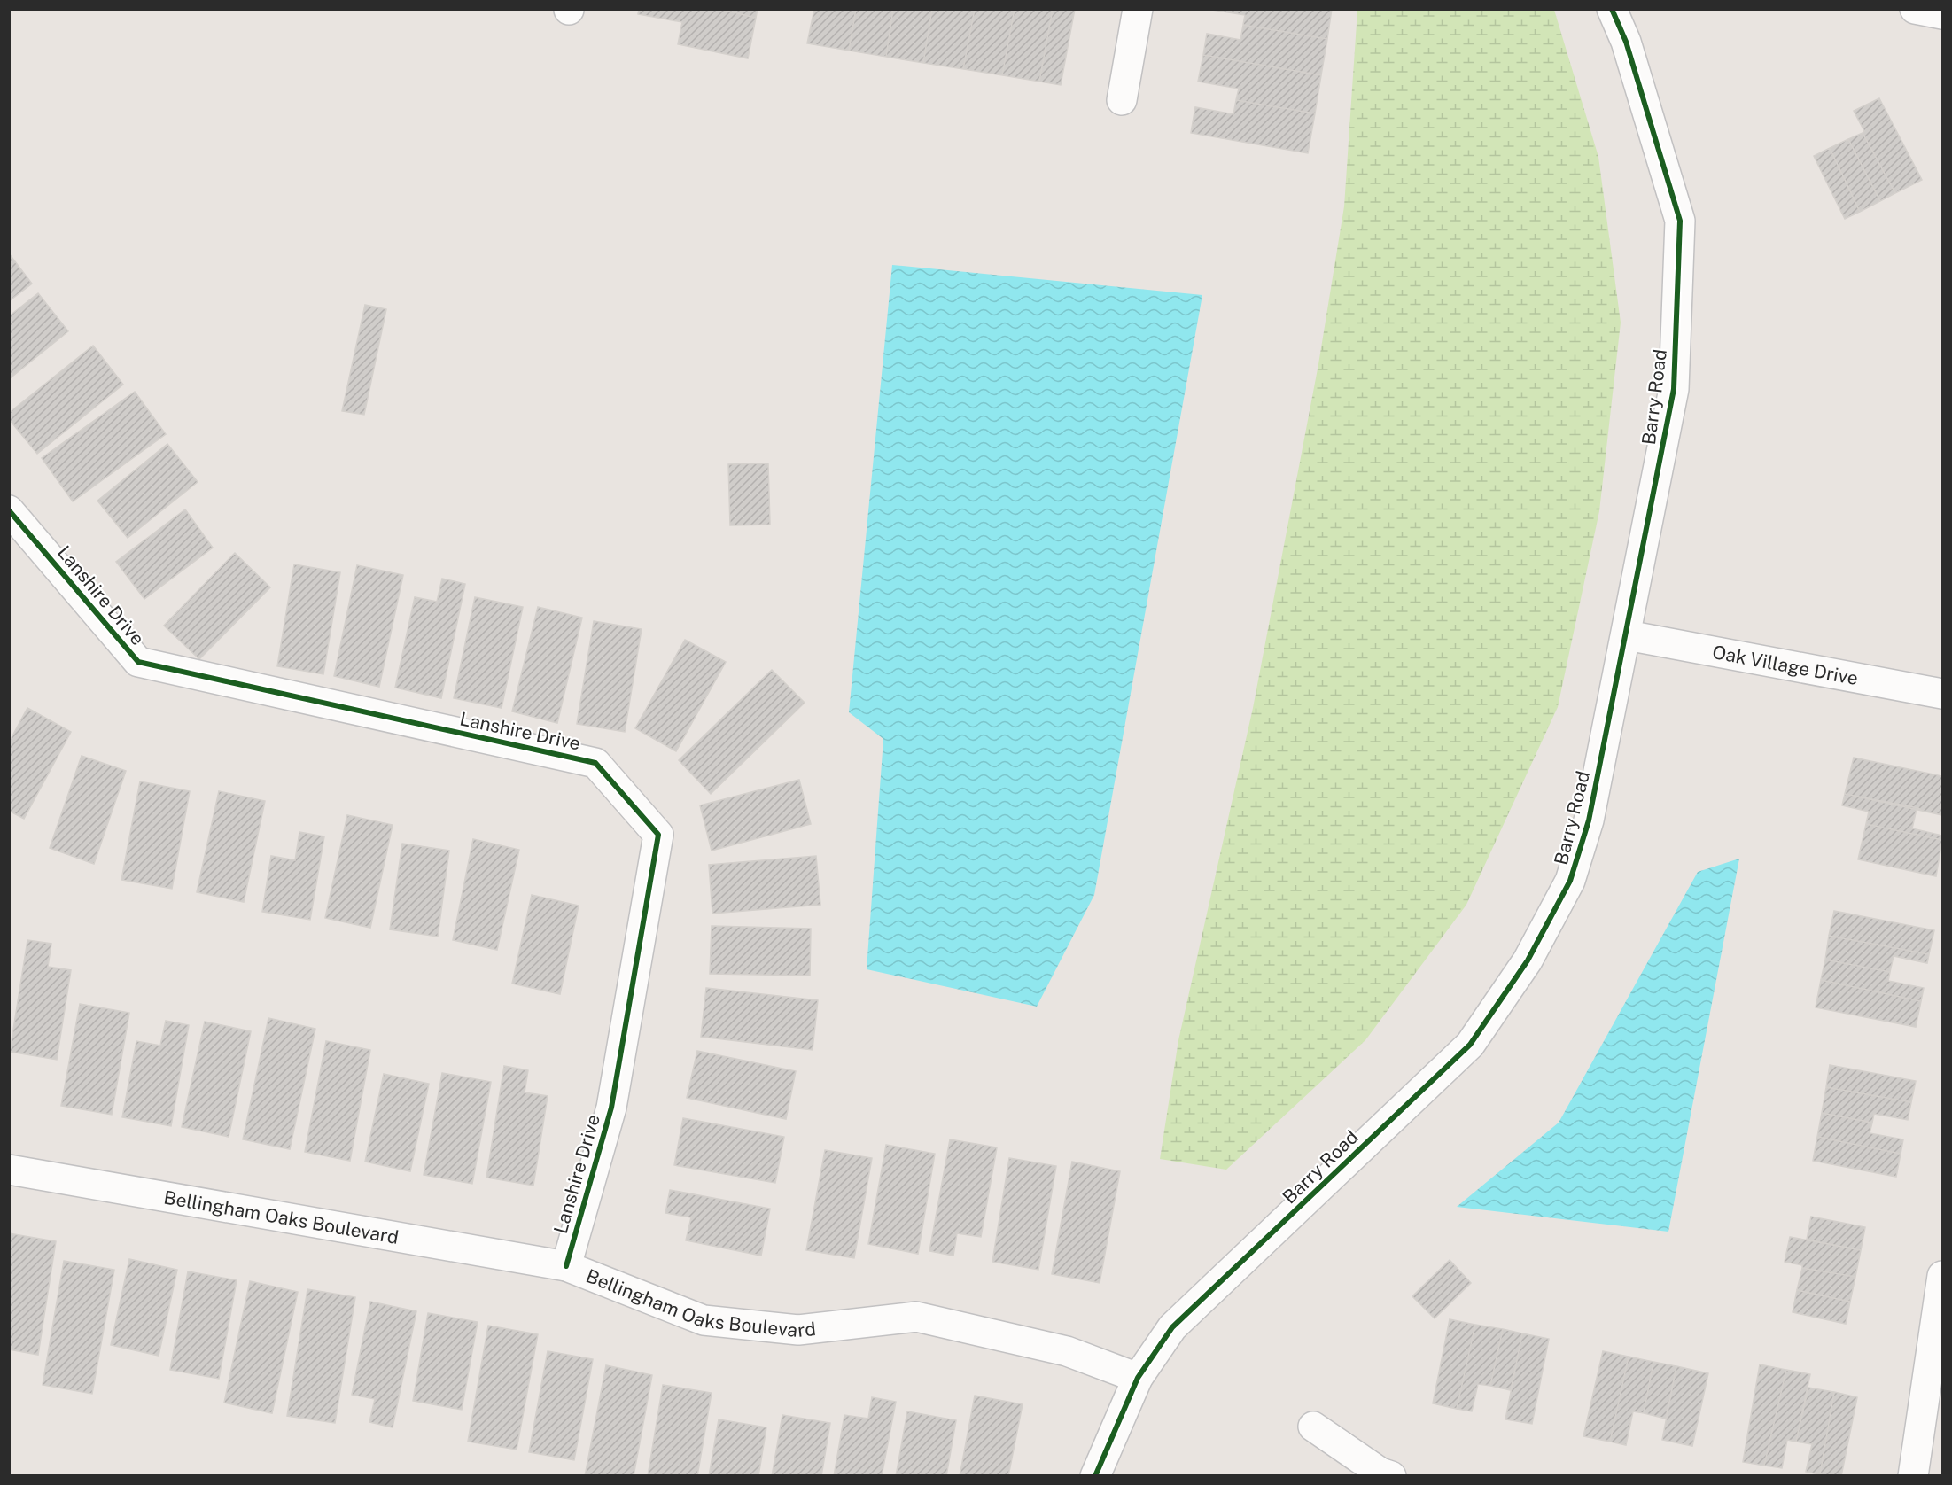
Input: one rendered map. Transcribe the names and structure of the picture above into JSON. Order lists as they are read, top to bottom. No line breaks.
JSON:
{"streets":{"street":["Barry Road","Lanshire Drive","Oak Village Drive","Bellingham Oaks Boulevard"]},"crossings":[["Barry Road","Oak Village Drive"],["Barry Road","Bellingham Oaks Boulevard"],["Lanshire Drive","Bellingham Oaks Boulevard"]]}
